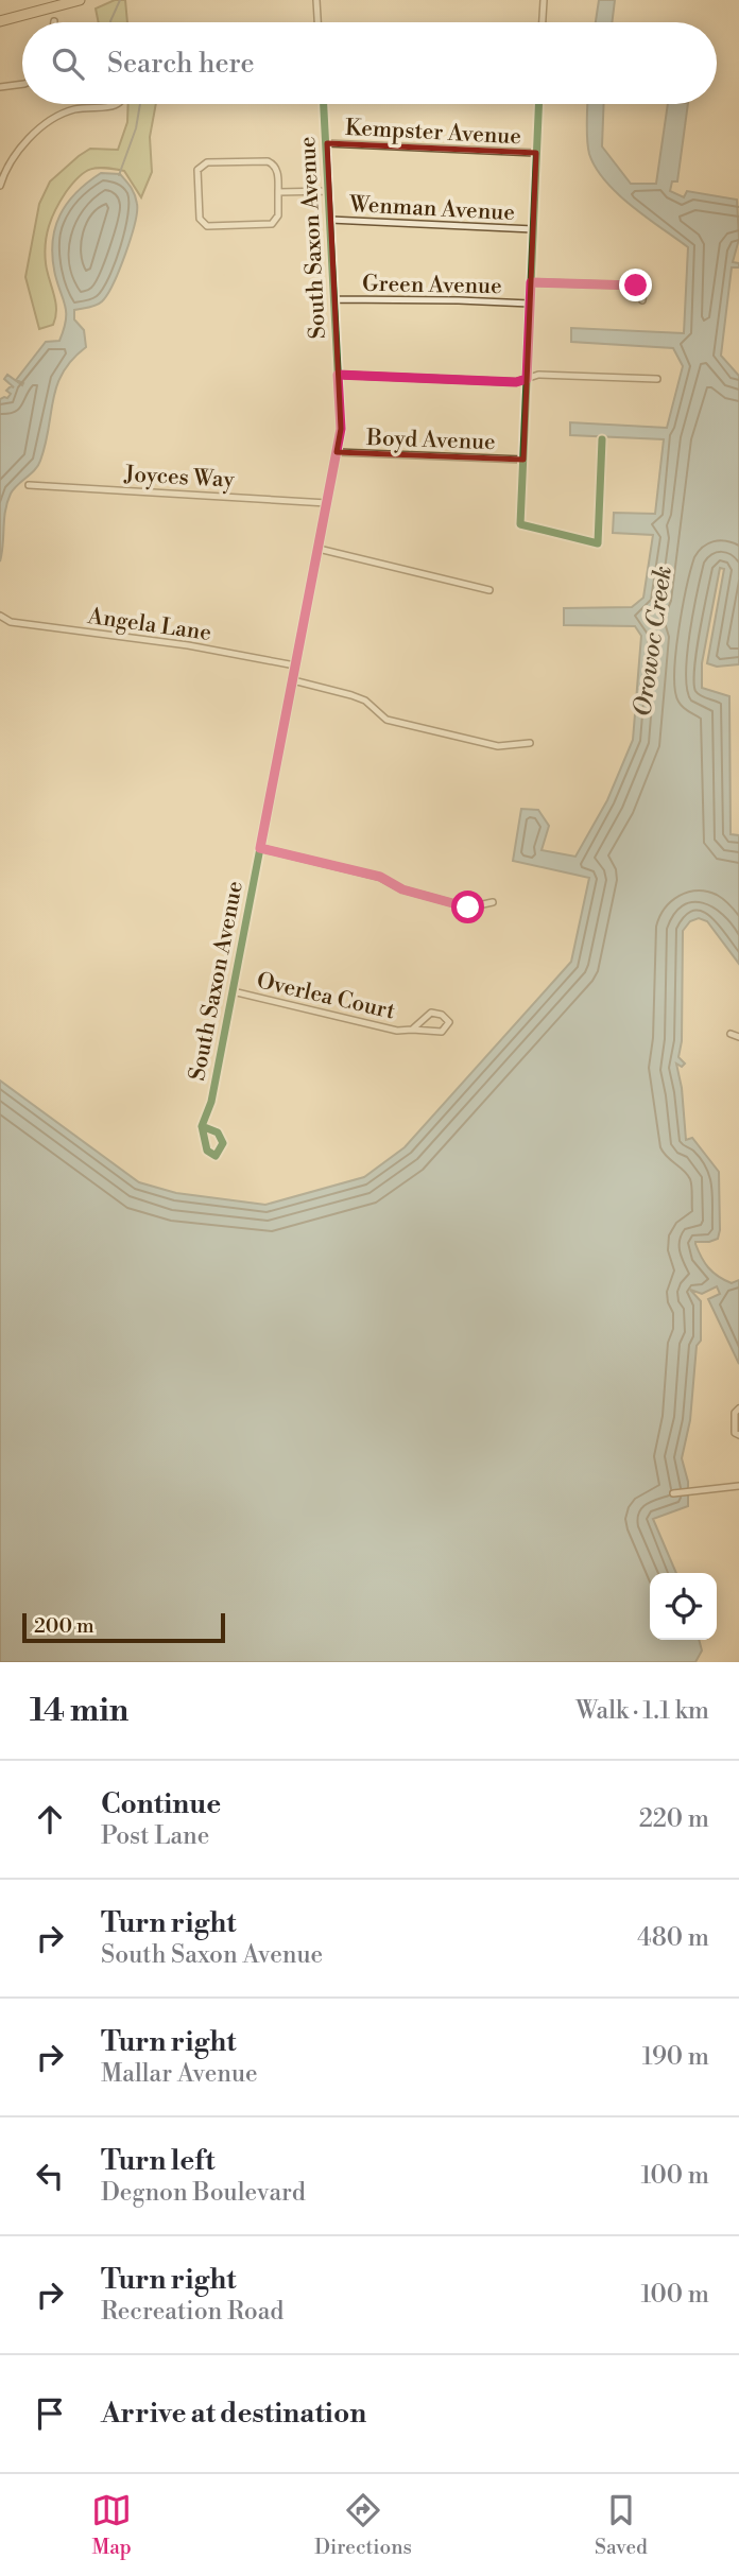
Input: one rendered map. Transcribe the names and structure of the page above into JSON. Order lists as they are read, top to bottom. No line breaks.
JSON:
{"streets":{"street":["Kempster Avenue","Wenman Avenue","South Saxon Avenue","Green Avenue","Boyd Avenue","Joyces Way","Angela Lane","Overlea Court"]},"crossings":[["Kempster Avenue","South Saxon Avenue"],["Wenman Avenue","South Saxon Avenue"],["South Saxon Avenue","Green Avenue"],["South Saxon Avenue","Boyd Avenue"],["South Saxon Avenue","Joyces Way"],["South Saxon Avenue","Angela Lane"],["South Saxon Avenue","Overlea Court"]],"water":["Orowoc Creek"],"scale_bar":"200 m","page":{"search":"Search here","scale":"200 m","heading":["14 min","Walk · 1.1 km"],"list":[["Continue","Post Lane","220 m"],["Turn right","South Saxon Avenue","480 m"],["Turn right","Mallar Avenue","190 m"],["Turn left","Degnon Boulevard","100 m"],["Turn right","Recreation Road","100 m"],"Arrive at destination"],"nav":["Map","Directions","Saved"]}}
